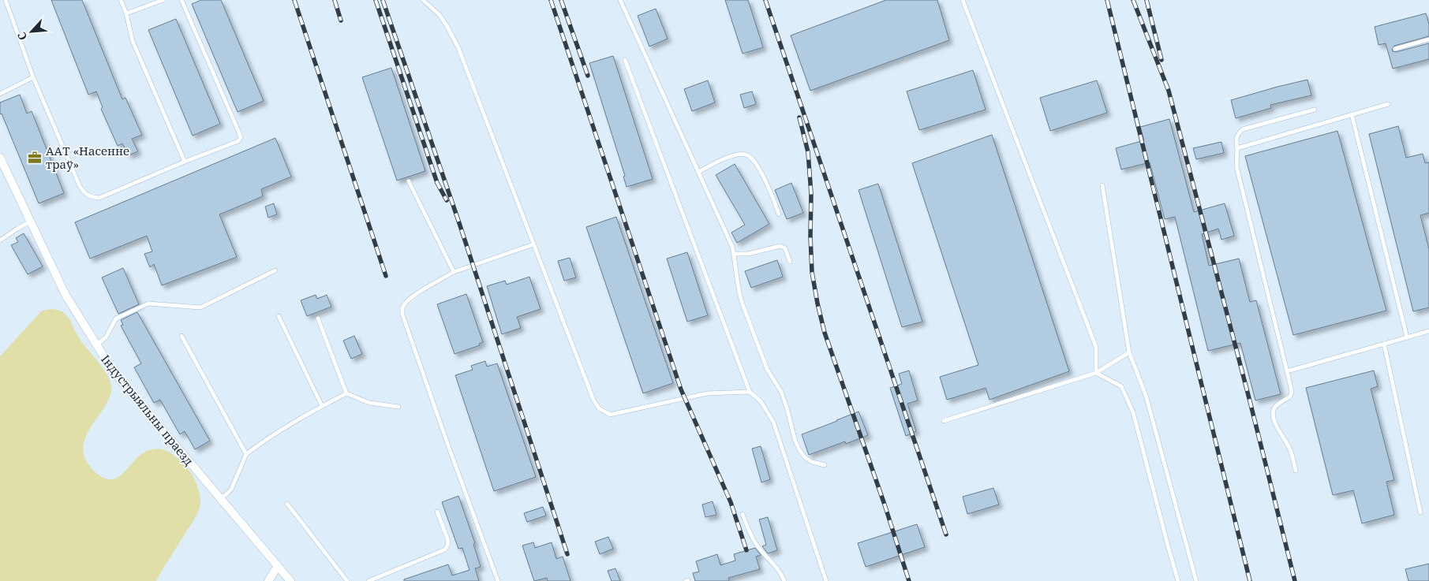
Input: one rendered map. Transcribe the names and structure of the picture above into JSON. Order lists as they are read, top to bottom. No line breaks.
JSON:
{"streets":{"street":["Індустрыяльны праезд"]},"places":{"office":["ААТ «Насенне траў»"]},"north":"bottom left"}
